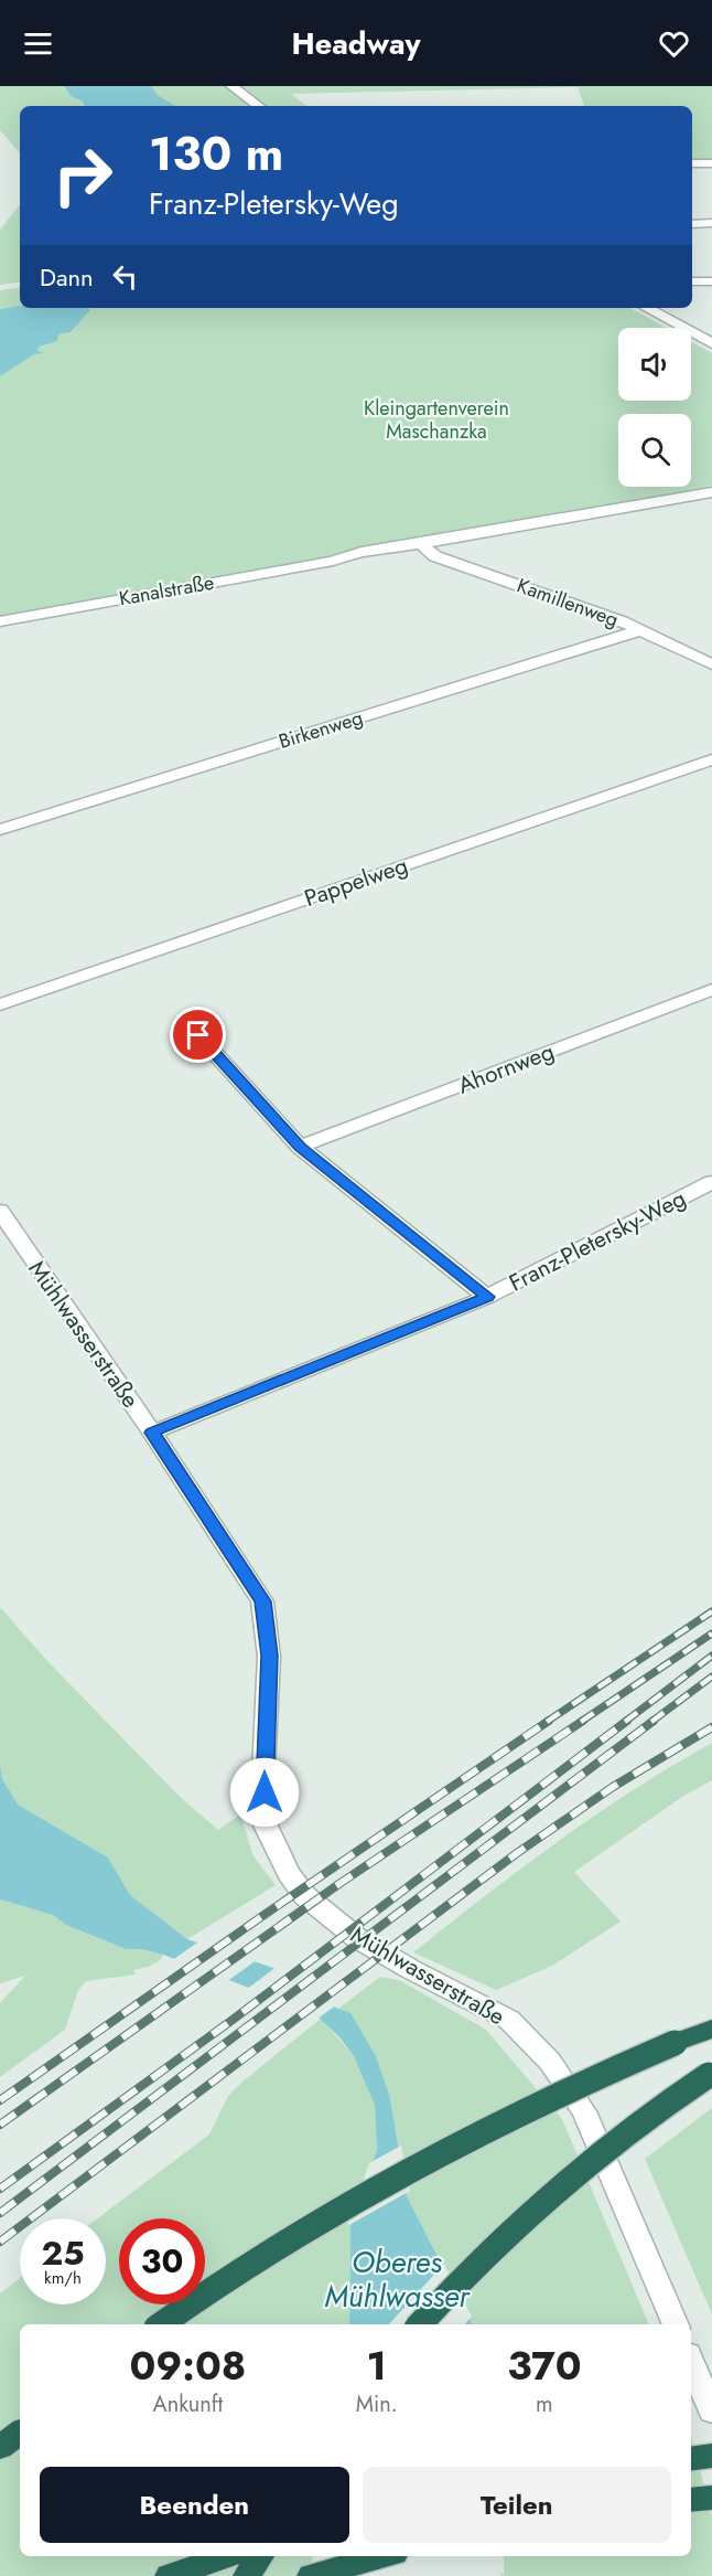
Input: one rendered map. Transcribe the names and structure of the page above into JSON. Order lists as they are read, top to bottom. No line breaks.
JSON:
{"streets":{"street":["Kanalstraße","Kamillenweg","Birkenweg","Pappelweg","Ahornweg","Franz-Pletersky-Weg","Mühlwasserstraße"]},"crossings":[["Kanalstraße","Kamillenweg"],["Kamillenweg","Birkenweg"],["Franz-Pletersky-Weg","Mühlwasserstraße"]],"water":["Oberes Mühlwasser"],"parks":["Kleingartenverein Maschanzka"],"page":{"header":"Headway","turn":["130 m","Franz-Pletersky-Weg"],"then":"Dann","speed":"25 km/h","limit":"30","eta":["09:08","Ankunft","1","Min.","370","m"],"buttons":["Beenden","Teilen"]}}
